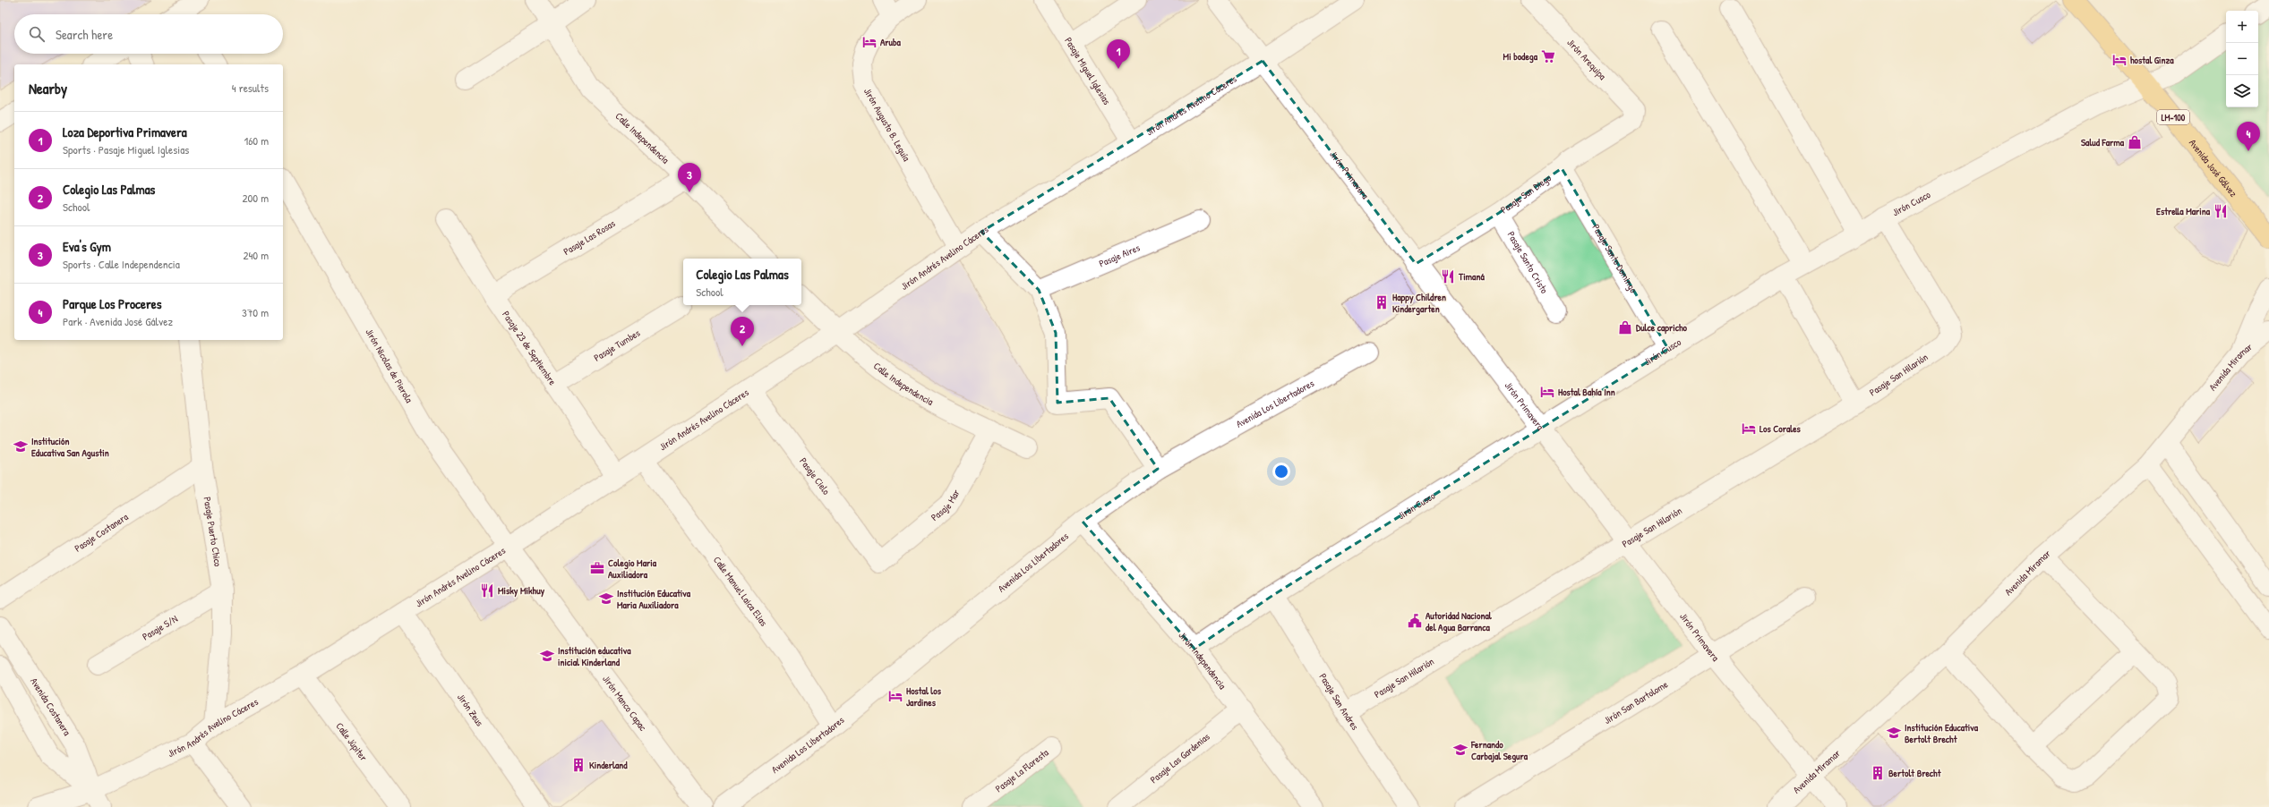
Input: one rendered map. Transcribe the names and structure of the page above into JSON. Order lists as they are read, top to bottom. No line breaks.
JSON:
{"streets":{"main road":["LM-100","Avenida José Gálvez"],"street":["Jirón Arequipa","Pasaje Miguel Iglesias","Jirón Andrés Avelino Cáceres","Jirón Augusto B. Leguía","Calle Independencia","Jirón Primavera","Pasaje San Diego","Jirón Cusco","Pasaje Las Rosas","Pasaje Aires","Pasaje Santo Domingo","Pasaje Santo Cristo","Pasaje Tumbes","Pasaje 23 de Septiembre","Jirón Nicolas de Pierola","Avenida Miramar","Pasaje San Hilarión","Avenida Los Libertadores","Pasaje Cielo","Pasaje Mar","Pasaje Puerto Chico","Pasaje Costanera","Calle Manuel Laica Elias","Pasaje S/N","Jirón Independencia","Pasaje San Andres","Jirón Manco Capac","Jirón San Bartolome","Avenida Costanera","Jirón Zeus","Calle Júpiter","Pasaje Las Gardenias","Pasaje La Floresta"]},"crossings":[["Jirón Arequipa","Pasaje San Diego"],["Pasaje Miguel Iglesias","Jirón Andrés Avelino Cáceres"],["Jirón Andrés Avelino Cáceres","Jirón Augusto B. Leguía"],["Jirón Andrés Avelino Cáceres","Calle Independencia"],["Jirón Andrés Avelino Cáceres","Jirón Primavera"],["Jirón Andrés Avelino Cáceres","Pasaje 23 de Septiembre"],["Jirón Andrés Avelino Cáceres","Jirón Nicolas de Pierola"],["Jirón Andrés Avelino Cáceres","Pasaje Cielo"],["Jirón Andrés Avelino Cáceres","Pasaje Puerto Chico"],["Jirón Andrés Avelino Cáceres","Calle Manuel Laica Elias"],["Jirón Andrés Avelino Cáceres","Jirón Manco Capac"],["Jirón Andrés Avelino Cáceres","Avenida Costanera"],["Jirón Andrés Avelino Cáceres","Jirón Zeus"],["Jirón Andrés Avelino Cáceres","Calle Júpiter"],["Calle Independencia","Pasaje Las Rosas"],["Calle Independencia","Pasaje Mar"],["Avenida José Gálvez","Jirón Cusco"],["Jirón Primavera","Pasaje San Diego"],["Jirón Primavera","Jirón Cusco"],["Jirón Primavera","Avenida Miramar"],["Jirón Primavera","Pasaje San Hilarión"],["Jirón Primavera","Jirón San Bartolome"],["Pasaje San Diego","Pasaje Santo Domingo"],["Pasaje San Diego","Pasaje Santo Cristo"],["Jirón Cusco","Pasaje Santo Domingo"],["Jirón Cusco","Pasaje San Hilarión"],["Jirón Cusco","Jirón Independencia"],["Jirón Cusco","Pasaje San Andres"],["Pasaje Las Rosas","Pasaje 23 de Septiembre"],["Pasaje Tumbes","Pasaje 23 de Septiembre"],["Jirón Nicolas de Pierola","Jirón Manco Capac"],["Pasaje San Hilarión","Pasaje San Andres"],["Avenida Los Libertadores","Calle Manuel Laica Elias"],["Avenida Los Libertadores","Jirón Independencia"],["Pasaje Cielo","Pasaje Mar"],["Pasaje Puerto Chico","Pasaje Costanera"],["Pasaje Puerto Chico","Pasaje S/N"],["Jirón Independencia","Pasaje Las Gardenias"]],"places":{"hotel":["Aruba","hostal Ginza","Hostal Bahía Inn","Los Corales","Hostal los Jardines"],"supermarket":["Mi bodega"],"shop":["Salud Farma","Dulce capricho"],"restaurant":["Estrella Marina","Timaná","Misky Mikhuy"],"building":["Happy Children Kindergarten","Kinderland","Bertolt Brecht"],"school or university":["Institución Educativa San Agustin","Institución Educativa Maria Auxiliadora","Institución educativa inicial Kinderland","Institución Educativa Bertolt Brecht","Fernando Carbajal Segura"],"office":["Colegio Maria Auxiliadora"],"public building":["Autoridad Nacional del Agua Barranca"]},"page":{"map_buttons":["+","−"],"search":"Search here","pins":["1","4","3","2"],"heading":["Nearby","4 results"],"list":[{"mark":"1","name":"Loza Deportiva Primavera","note":"Sports · Pasaje Miguel Iglesias","value":"160 m"},{"mark":"2","name":"Colegio Las Palmas","note":"School","value":"200 m"},{"mark":"3","name":"Eva's Gym","note":"Sports · Calle Independencia","value":"240 m"},{"mark":"4","name":"Parque Los Proceres","note":"Park · Avenida José Gálvez","value":"370 m"}],"popup":["Colegio Las Palmas","School"]}}
